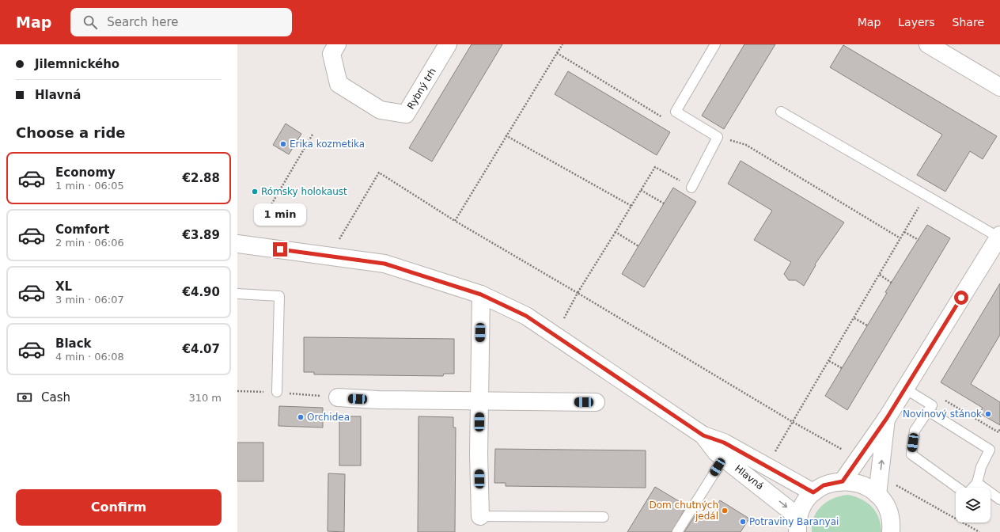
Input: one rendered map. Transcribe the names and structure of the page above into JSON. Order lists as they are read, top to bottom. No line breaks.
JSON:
{"streets":{"street":["Rybný trh","Hlavná"]},"places":["Erika kozmetika","Rómsky holokaust","Novinový stánok","Orchidea","Dom chutných jedál","Potraviny Baranyai"],"page":{"header":"Map","search":"Search here","nav":["Map","Layers","Share"],"banner":["Jilemnického","Hlavná"],"heading":"Choose a ride","list":[{"name":"Economy","note":"1 min · 06:05","value":"€2.88"},{"name":"Comfort","note":"2 min · 06:06","value":"€3.89"},{"name":"XL","note":"3 min · 06:07","value":"€4.90"},{"name":"Black","note":"4 min · 06:08","value":"€4.07"}],"bubble":"1 min","pay":["Cash","310 m"],"buttons":"Confirm"}}
